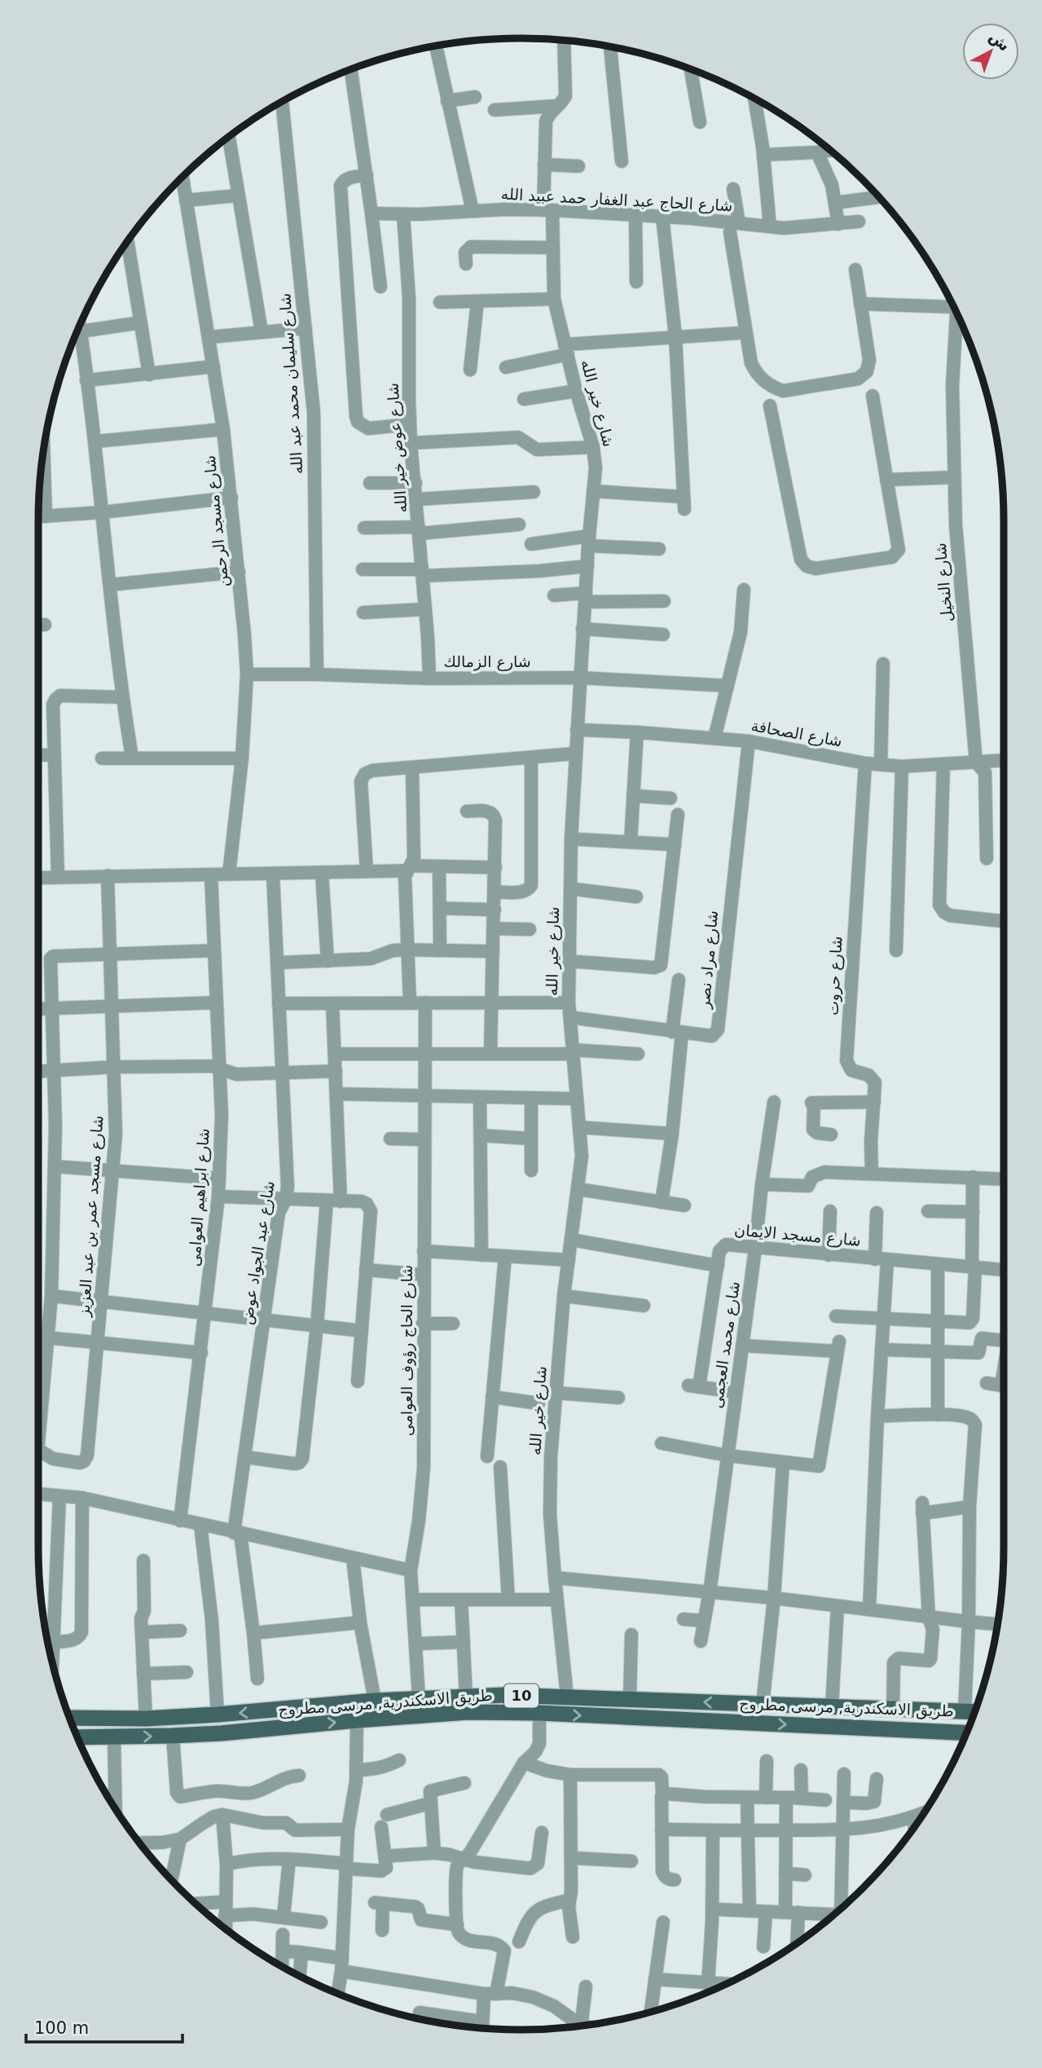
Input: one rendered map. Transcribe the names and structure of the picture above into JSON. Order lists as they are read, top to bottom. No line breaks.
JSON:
{"streets":{"main road":["10","طريق الاسكندرية, مرسى مطروح"],"street":["شارع الحاج عبد الغفار حمد عبيد الله","شارع سليمان محمد عبد الله","شارع خير الله","شارع عوض خير الله","شارع مسجد الرحمن","شارع النخيل","شارع الزمالك","شارع الصحافة","شارع مراد نصر","شارع حروت","شارع ابراهيم العوامى","شارع مسجد عمر بن عبد العزيز","شارع مسجد الايمان","شارع عبد الجواد عوض","شارع محمد العجمى","شارع الحاج رؤوف العوامى"]},"crossings":[["شارع الحاج عبد الغفار حمد عبيد الله","شارع خير الله"],["شارع الحاج عبد الغفار حمد عبيد الله","شارع عوض خير الله"],["شارع سليمان محمد عبد الله","شارع الزمالك"],["شارع خير الله","شارع الزمالك"],["شارع خير الله","شارع الصحافة"],["شارع خير الله","شارع مراد نصر"],["شارع خير الله","طريق الاسكندرية, مرسى مطروح"],["شارع عوض خير الله","شارع الزمالك"],["شارع مسجد الرحمن","شارع الزمالك"],["شارع النخيل","شارع الصحافة"],["شارع الصحافة","شارع مراد نصر"],["شارع الصحافة","شارع حروت"],["شارع مسجد الايمان","شارع محمد العجمى"],["شارع الحاج رؤوف العوامى","طريق الاسكندرية, مرسى مطروح"]],"scale_bar":"100 m","north":"top right"}
